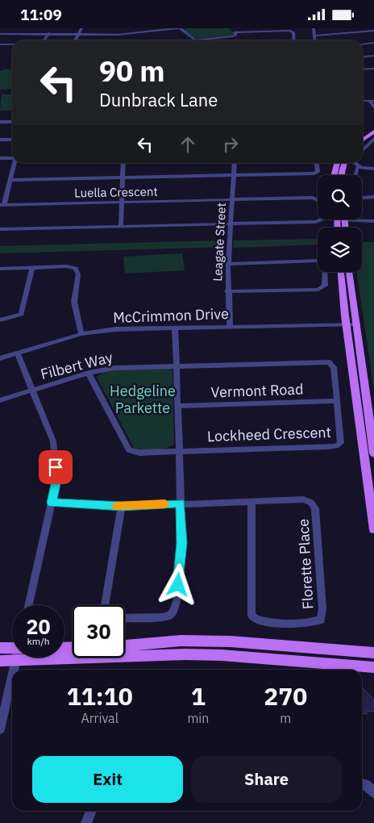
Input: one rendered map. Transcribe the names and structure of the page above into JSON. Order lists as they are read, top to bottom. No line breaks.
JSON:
{"streets":{"street":["Luella Crescent","Leagate Street","McCrimmon Drive","Filbert Way","Vermont Road","Lockheed Crescent","Florette Place"]},"crossings":[["Luella Crescent","Leagate Street"],["Leagate Street","McCrimmon Drive"],["Filbert Way","Lockheed Crescent"],["Vermont Road","Lockheed Crescent"]],"parks":["Hedgeline Parkette"],"page":{"status":"11:09","turn":["90 m","Dunbrack Lane"],"speed":"20 km/h","limit":"30","eta":["11:10","Arrival","1","min","270","m"],"buttons":["Exit","Share"]}}
